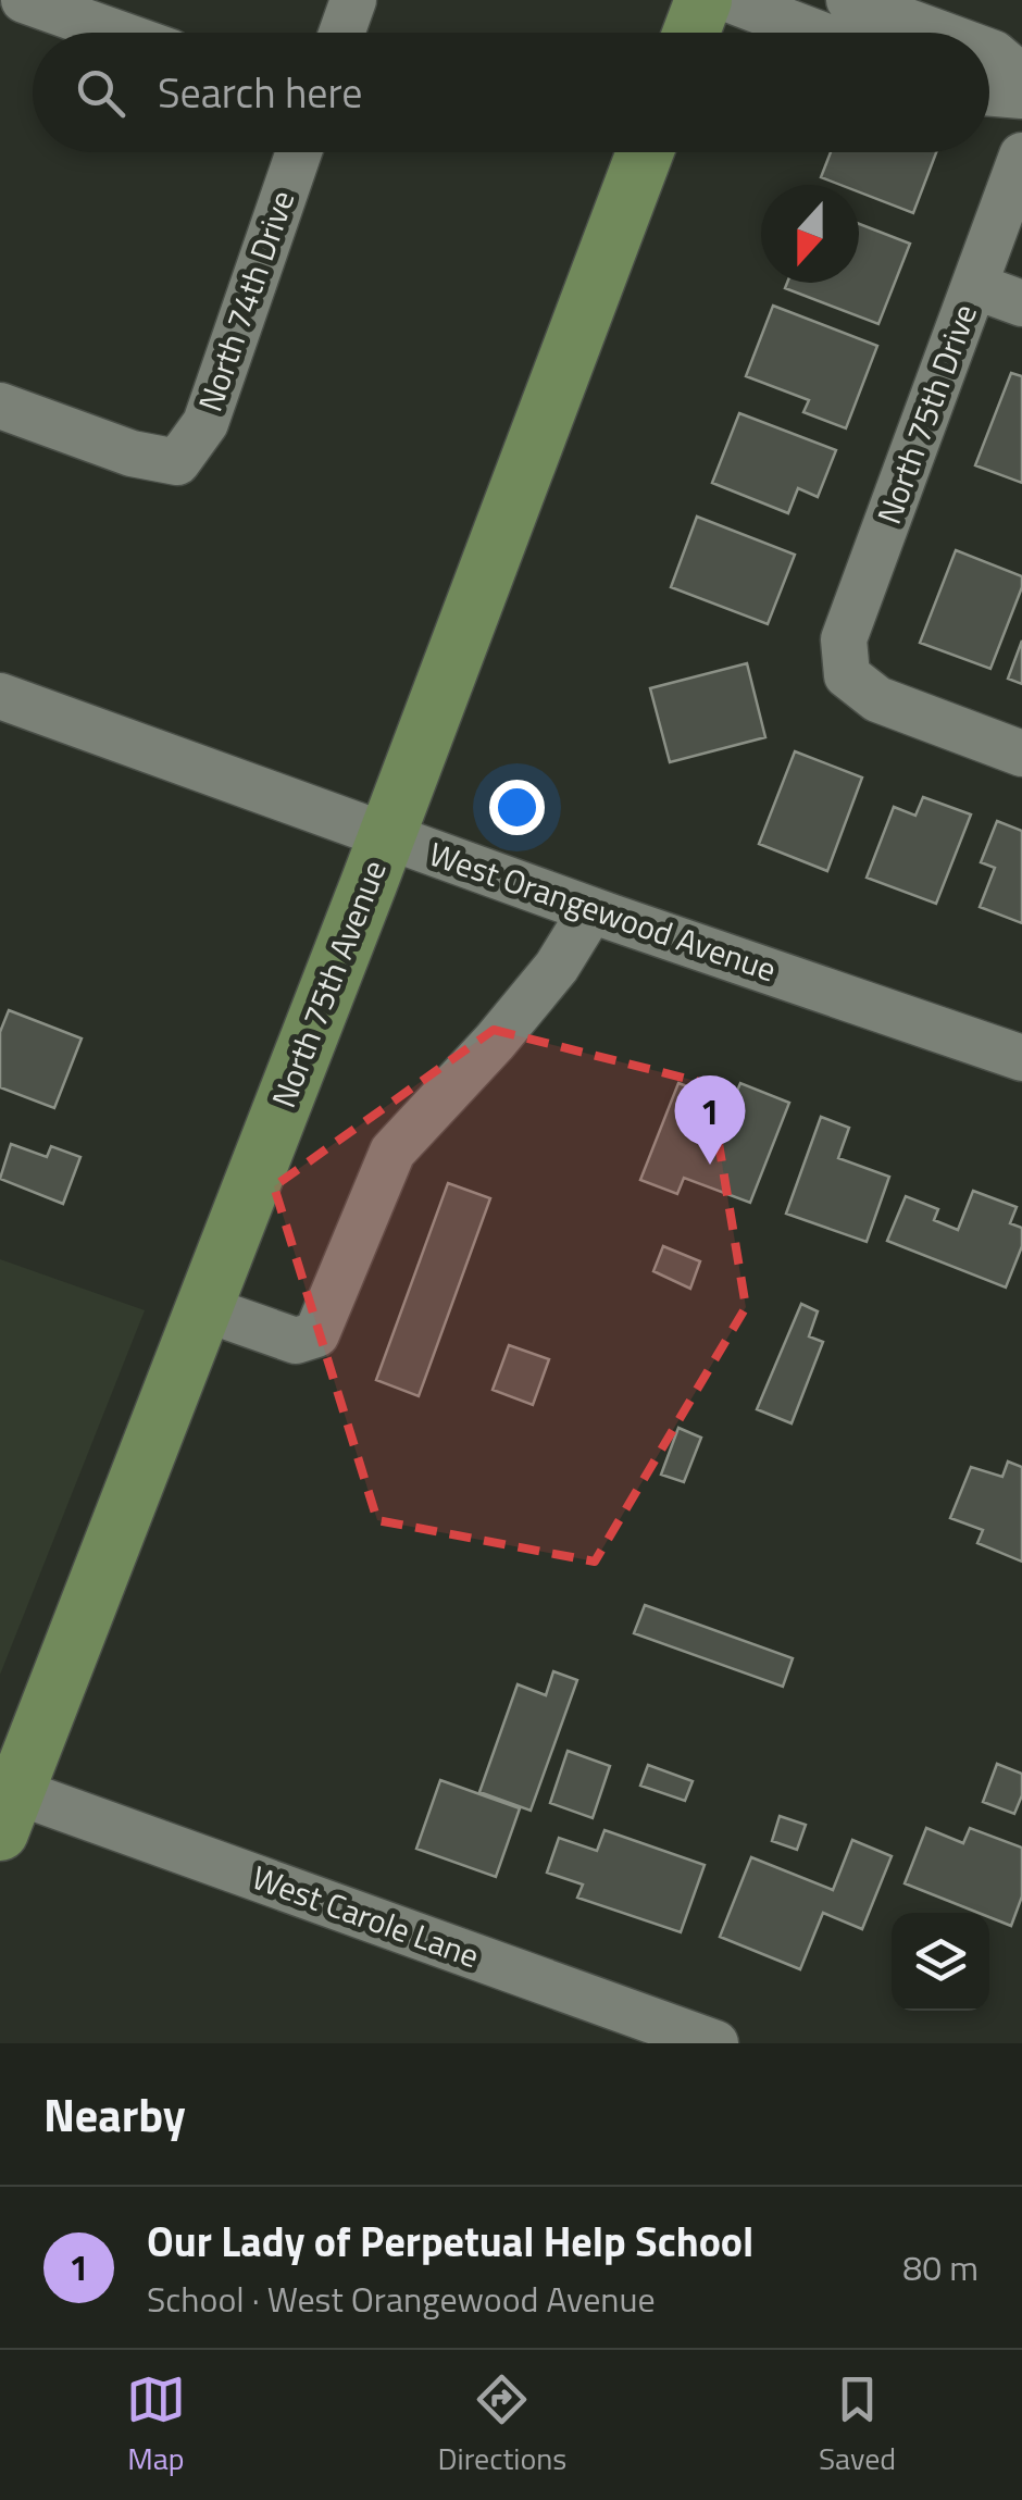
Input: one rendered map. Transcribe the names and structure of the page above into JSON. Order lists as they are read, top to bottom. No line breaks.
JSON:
{"streets":{"main road":["North 75th Avenue"],"street":["North 74th Drive","North 75th Drive","West Orangewood Avenue","West Carole Lane"]},"crossings":[["West Orangewood Avenue","North 75th Avenue"],["North 75th Avenue","West Carole Lane"]],"north":"bottom","page":{"search":"Search here","pins":"1","heading":"Nearby","list":[{"mark":"1","name":"Our Lady of Perpetual Help School","note":"School · West Orangewood Avenue","value":"80 m"}],"nav":["Map","Directions","Saved"]}}
